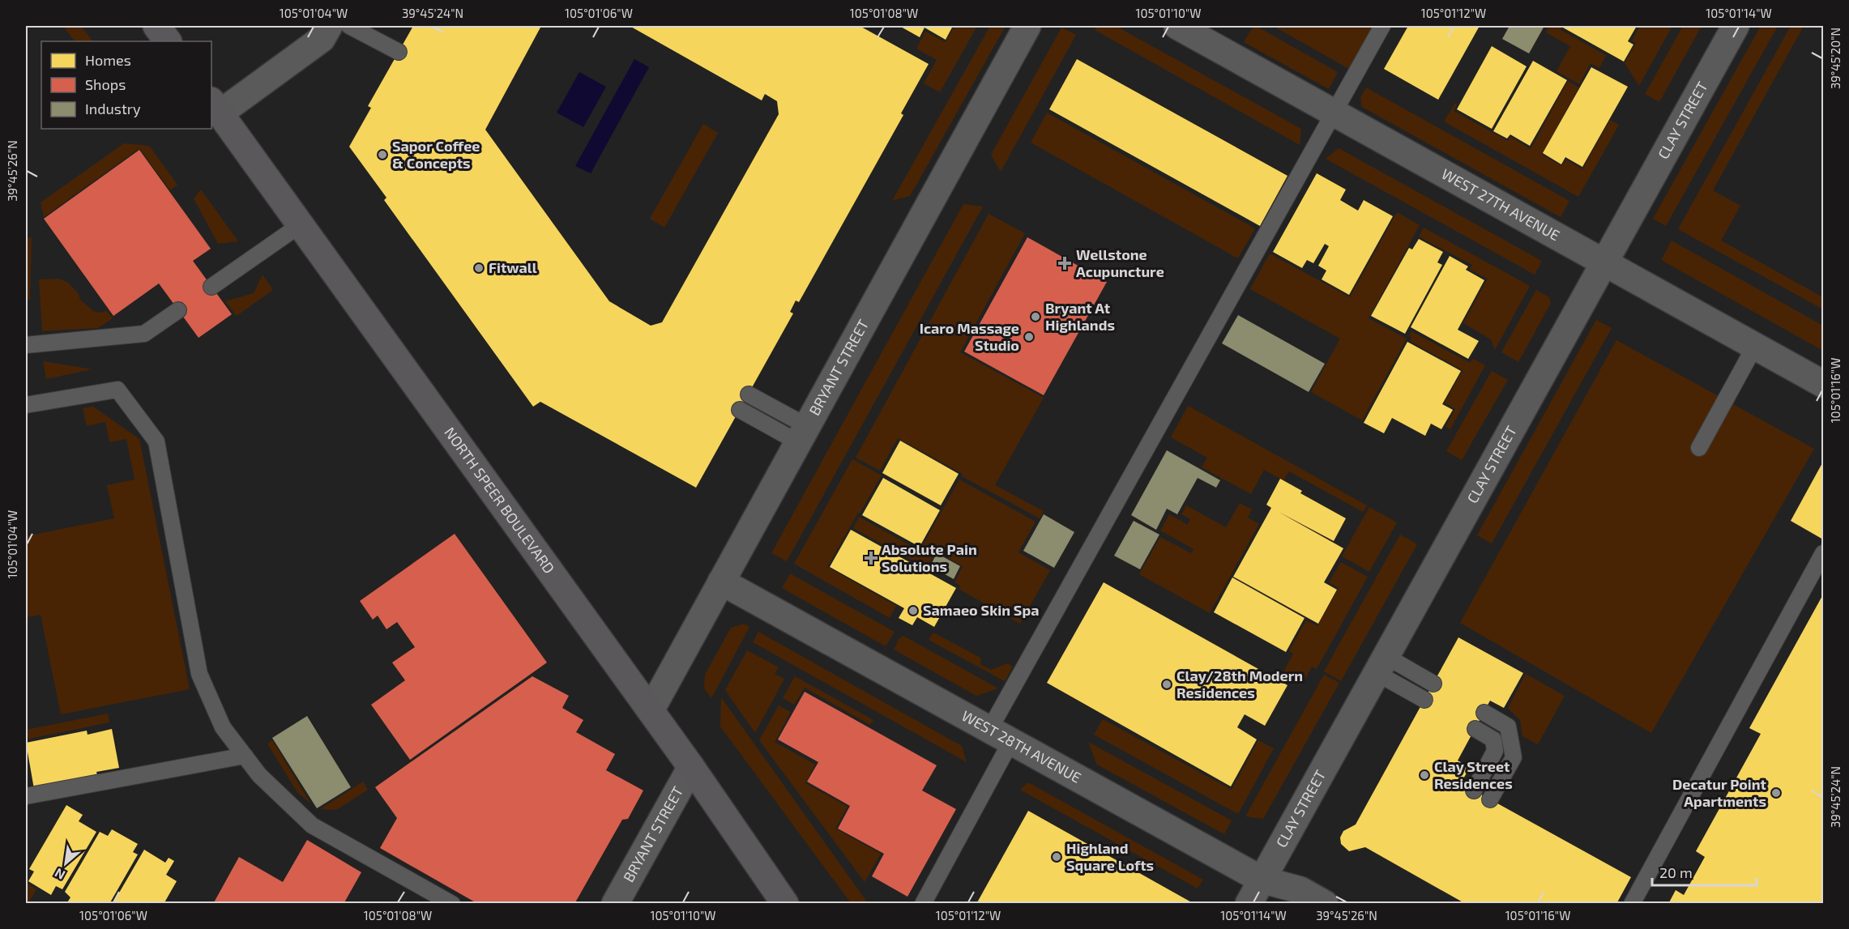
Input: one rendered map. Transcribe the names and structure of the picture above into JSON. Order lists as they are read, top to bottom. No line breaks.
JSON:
{"streets":{"main road":["NORTH SPEER BOULEVARD"],"street":["CLAY STREET","WEST 27TH AVENUE","BRYANT STREET","WEST 28TH AVENUE"]},"crossings":[["CLAY STREET","WEST 27TH AVENUE"],["CLAY STREET","WEST 28TH AVENUE"],["BRYANT STREET","NORTH SPEER BOULEVARD"],["BRYANT STREET","WEST 28TH AVENUE"]],"places":{"other":["Sapor Coffee & Concepts","Fitwall","Bryant At Highlands","Icaro Massage Studio","Samaeo Skin Spa","Clay/28th Modern Residences","Clay Street Residences","Decatur Point Apartments","Highland Square Lofts"],"health":["Wellstone Acupuncture","Absolute Pain Solutions"]},"legend":["Homes","Shops","Industry"],"scale_bar":"20 m","north":"bottom left","coordinates":["105°01'04\"W","39°45'24\"N","105°01'06\"W","105°01'08\"W","105°01'10\"W","105°01'12\"W","105°01'14\"W","39°45'20\"N","39°45'26\"N","105°01'16\"W"]}
